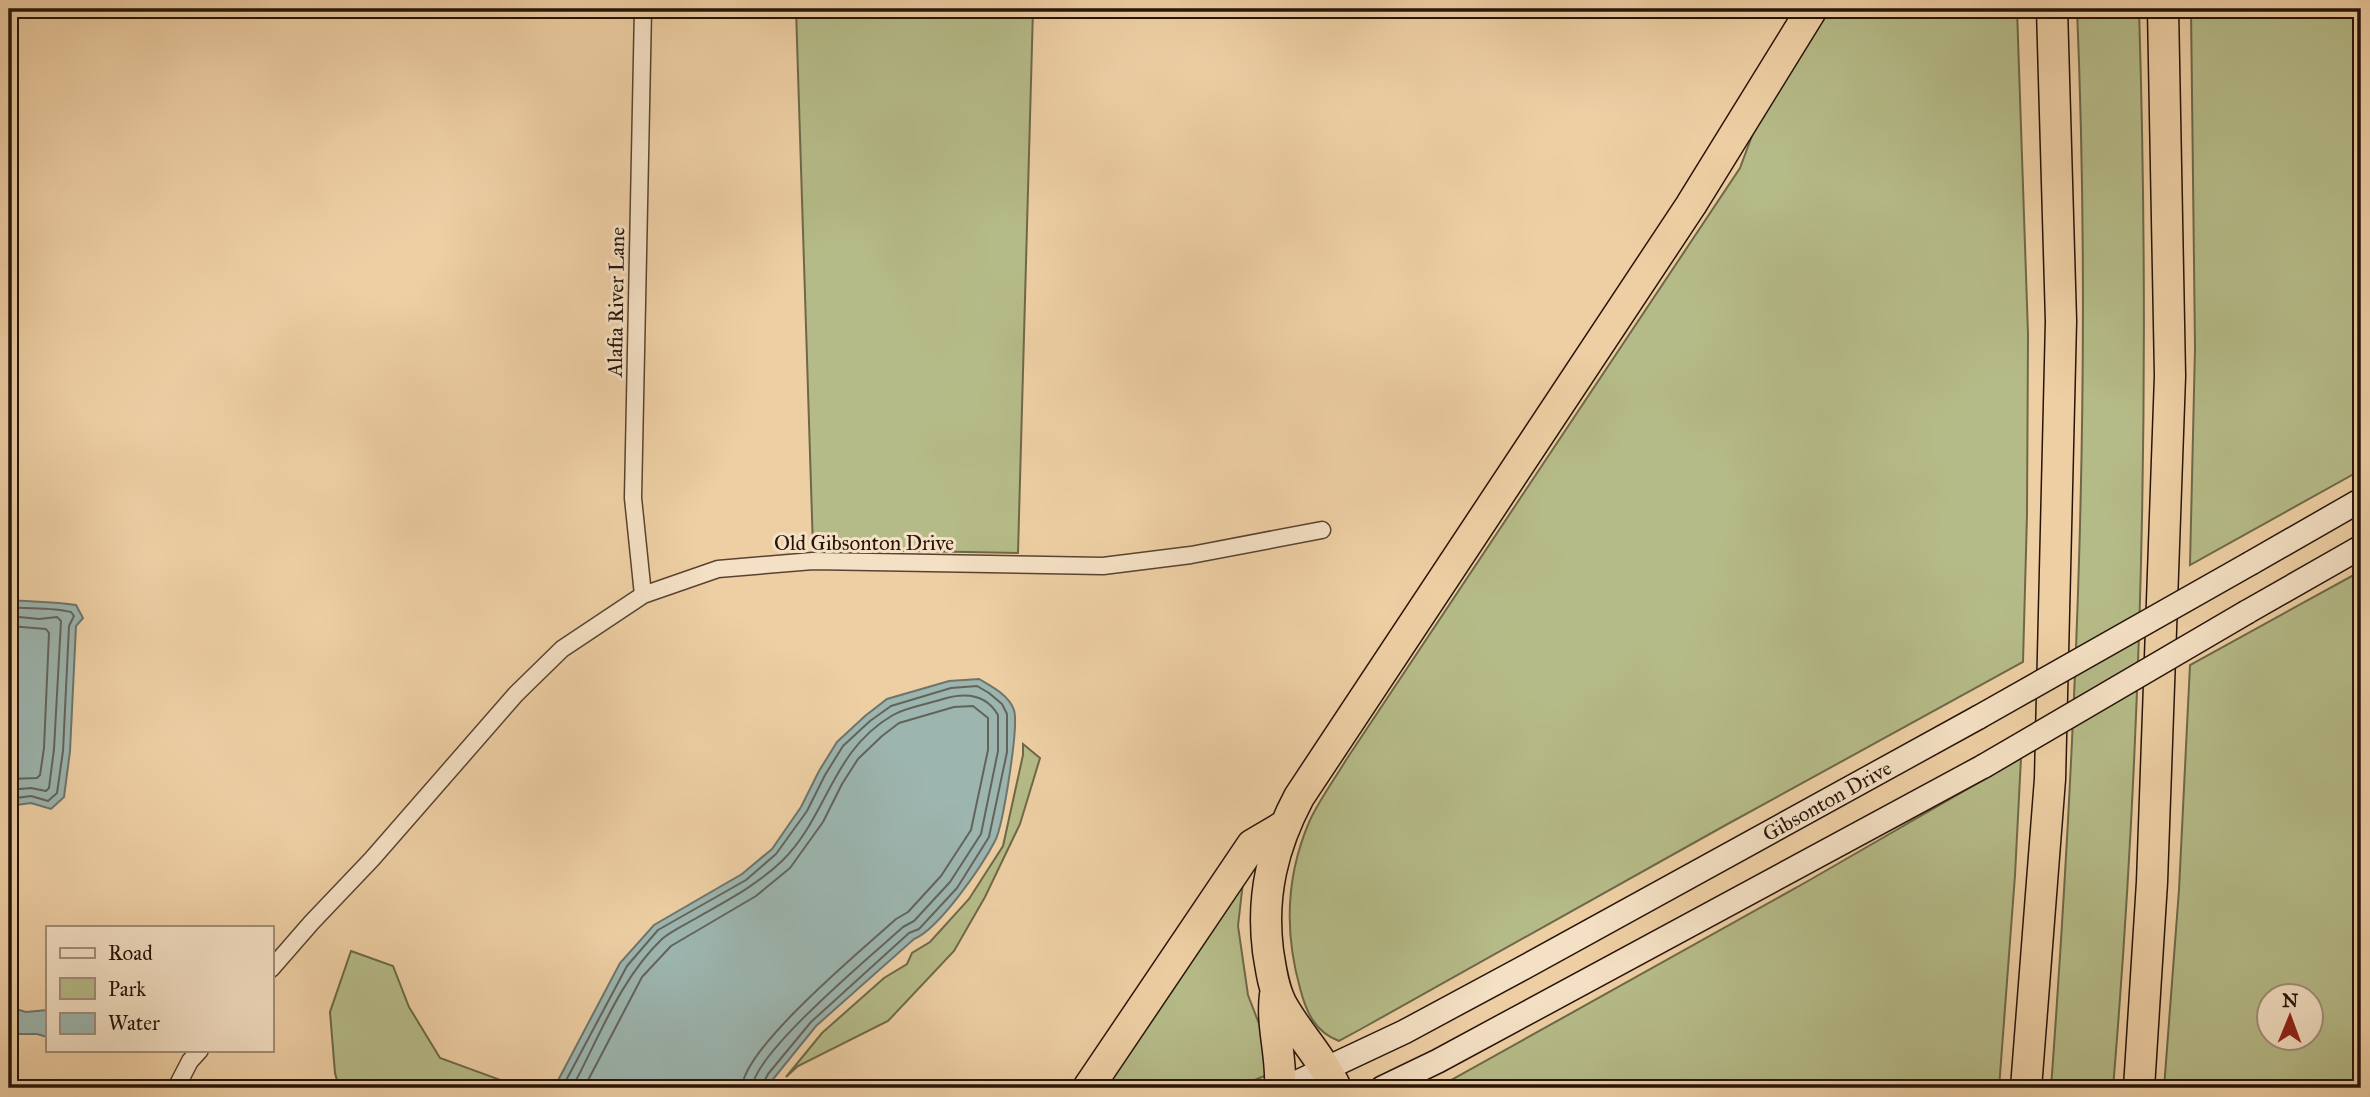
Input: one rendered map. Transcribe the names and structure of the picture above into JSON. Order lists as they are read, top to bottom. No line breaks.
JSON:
{"streets":{"main road":["Gibsonton Drive"],"street":["Alafia River Lane","Old Gibsonton Drive"]},"crossings":[["Alafia River Lane","Old Gibsonton Drive"]],"legend":["Road","Park","Water"],"north":"top"}
